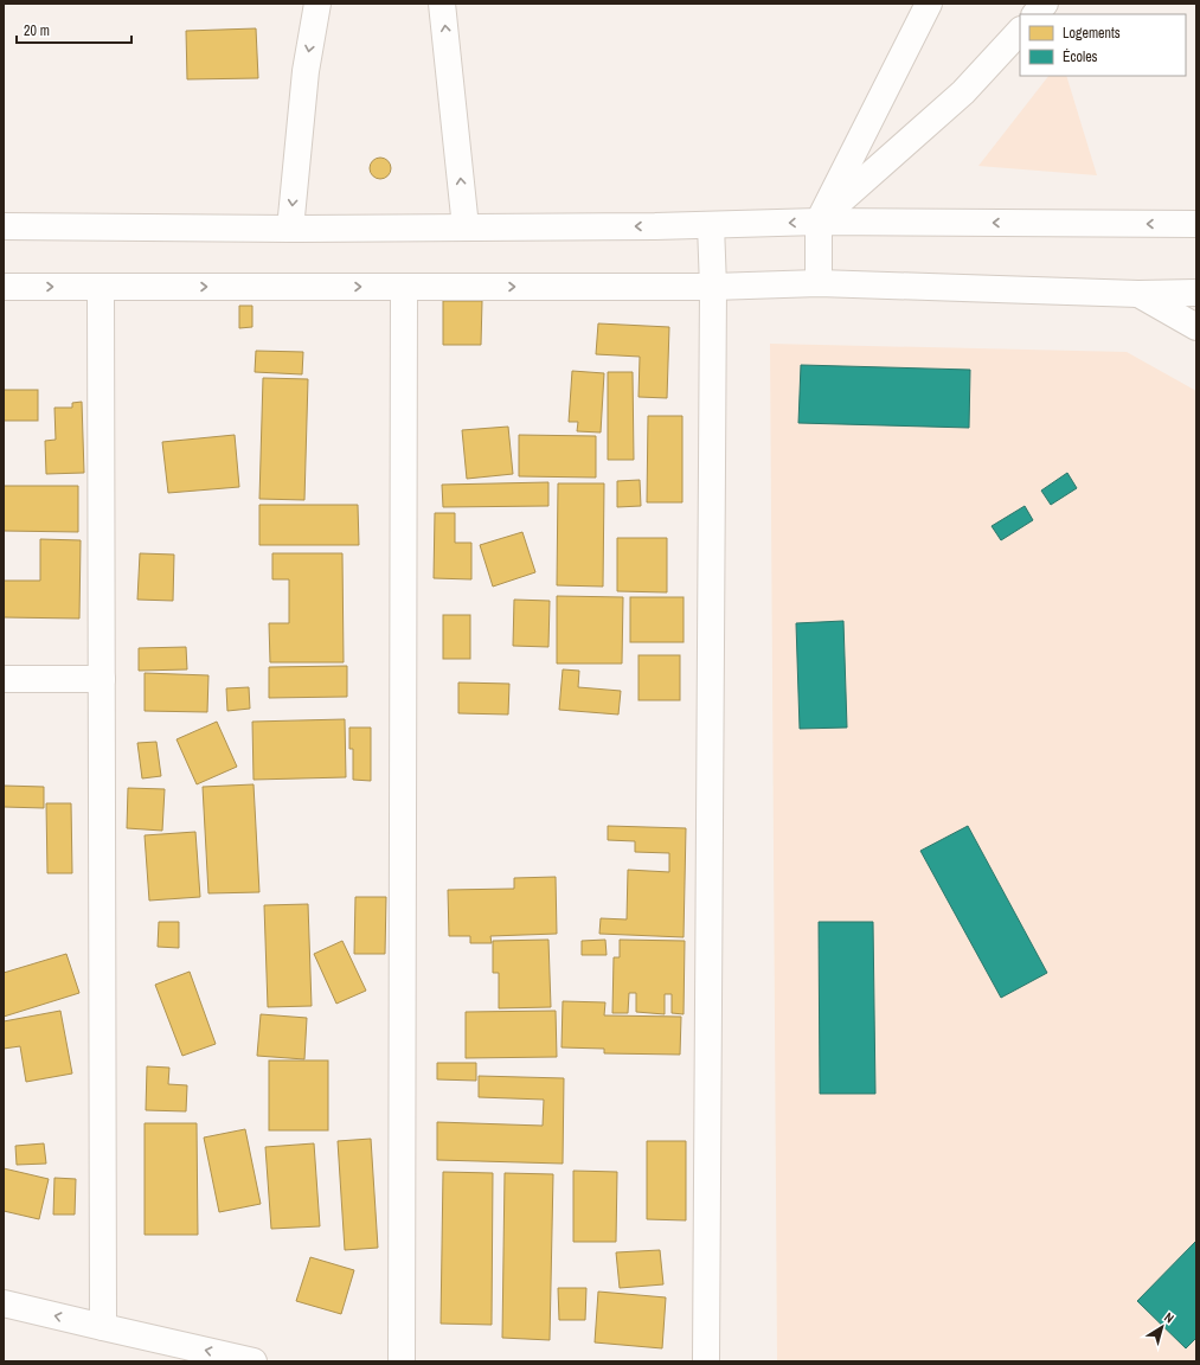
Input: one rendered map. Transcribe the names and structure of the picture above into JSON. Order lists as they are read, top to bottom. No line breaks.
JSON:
{"legend":["Logements","Écoles"],"scale_bar":"20 m","north":"top right"}
